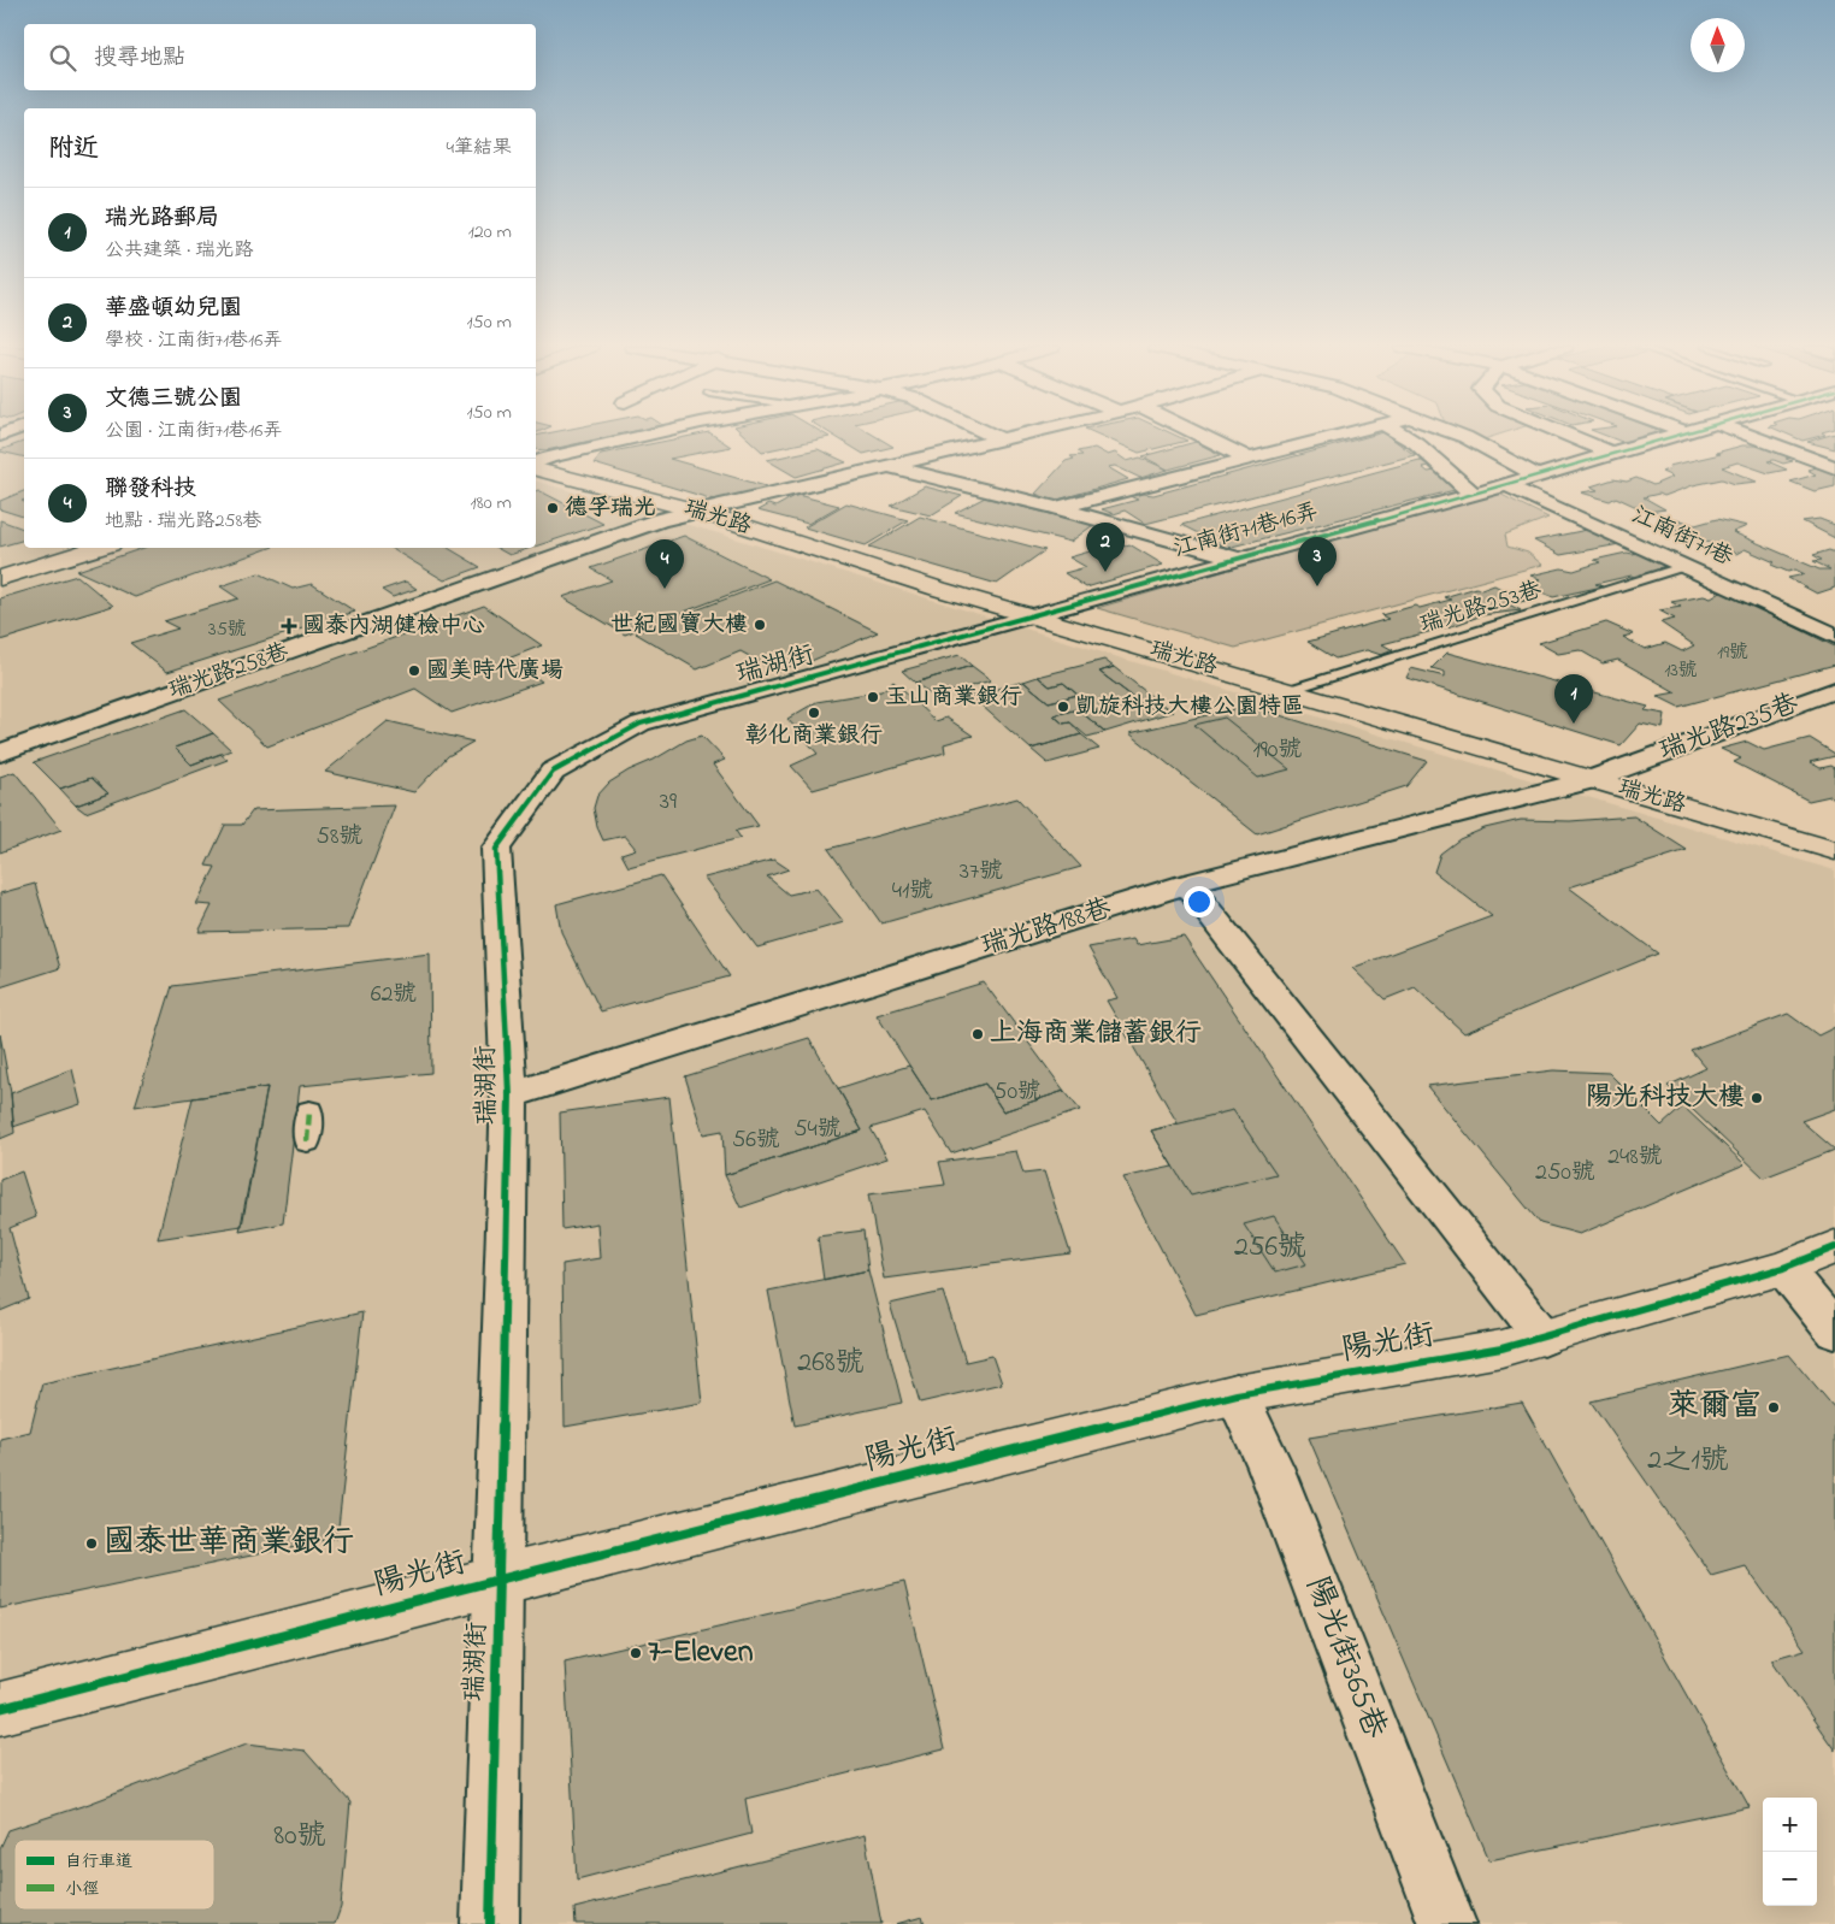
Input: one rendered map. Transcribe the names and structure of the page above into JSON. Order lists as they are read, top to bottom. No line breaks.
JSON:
{"streets":{"street":["瑞光路","江南街71巷16弄","江南街71巷","瑞湖街","瑞光路258巷","瑞光路235巷","瑞光路188巷","陽光街","陽光街365巷"],"lane":["瑞光路253巷"]},"crossings":[["瑞光路","江南街71巷16弄"],["瑞光路","瑞光路253巷"],["瑞光路","瑞湖街"],["瑞光路","瑞光路258巷"],["瑞光路","瑞光路235巷"],["瑞光路","瑞光路188巷"],["江南街71巷16弄","江南街71巷"],["江南街71巷16弄","瑞湖街"],["江南街71巷","瑞光路253巷"],["瑞湖街","瑞光路188巷"],["瑞湖街","陽光街"],["瑞光路235巷","瑞光路188巷"],["陽光街","陽光街365巷"]],"places":{"other":["德孚瑞光","世紀國寶大樓","國美時代廣場","玉山商業銀行","凱旋科技大樓公園特區","彰化商業銀行","上海商業儲蓄銀行","陽光科技大樓","萊爾富","國泰世華商業銀行","7-Eleven"],"health":["國泰內湖健檢中心"]},"house_numbers":["35號","19號","13號","190號","39","58號","37號","41號","62號","50號","54號","56號","248號","250號","256號","268號","2之1號","80號"],"legend":["自行車道","小徑"],"north":"top","page":{"search":"搜尋地點","heading":["附近","4筆結果"],"list":[{"mark":"1","name":"瑞光路郵局","note":"公共建築 · 瑞光路","value":"120 m"},{"mark":"2","name":"華盛頓幼兒園","note":"學校 · 江南街71巷16弄","value":"150 m"},{"mark":"3","name":"文德三號公園","note":"公園 · 江南街71巷16弄","value":"150 m"},{"mark":"4","name":"聯發科技","note":"地點 · 瑞光路258巷","value":"180 m"}],"pins":["2","3","4","1"],"map_buttons":["+","−"]}}
